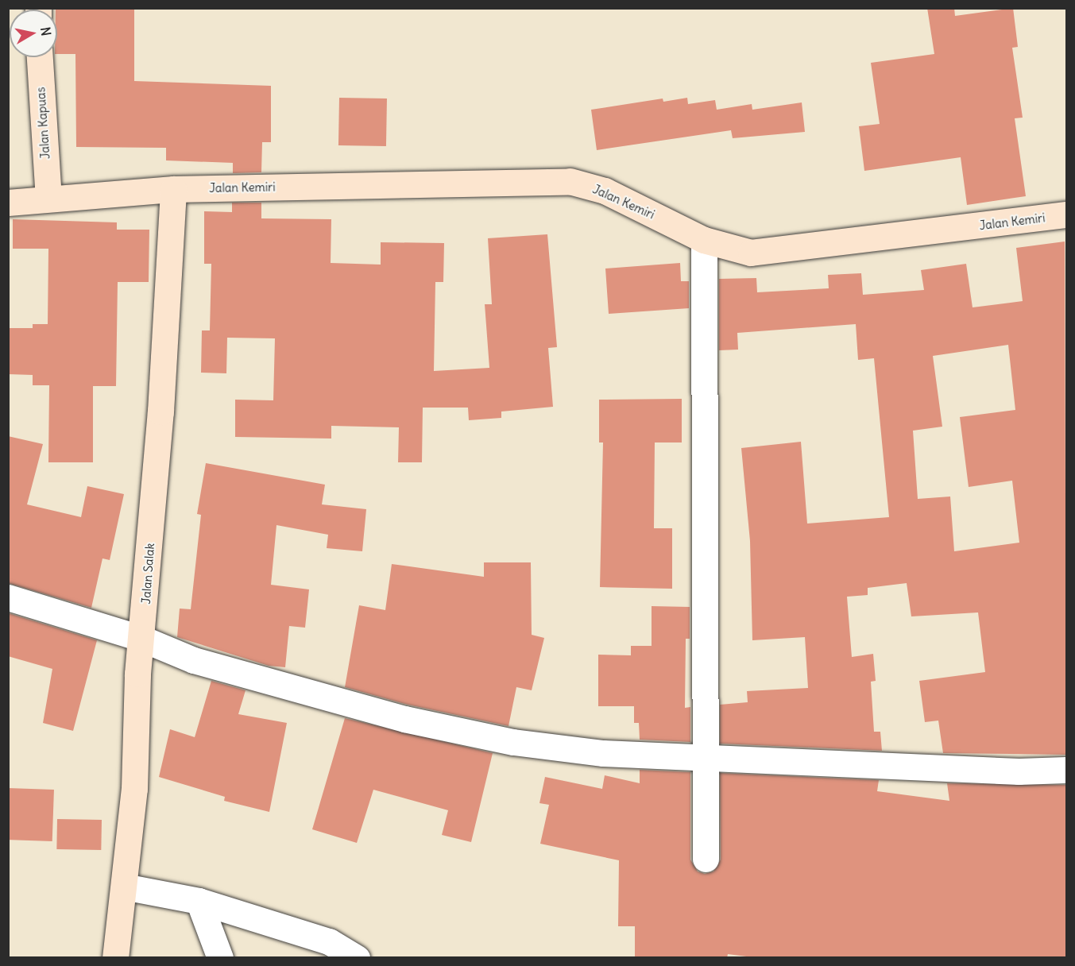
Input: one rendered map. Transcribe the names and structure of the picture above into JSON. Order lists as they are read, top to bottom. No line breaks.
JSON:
{"streets":{"street":["Jalan Kapuas","Jalan Kemiri","Jalan Salak"]},"crossings":[["Jalan Kapuas","Jalan Kemiri"],["Jalan Kemiri","Jalan Salak"]],"north":"right"}
